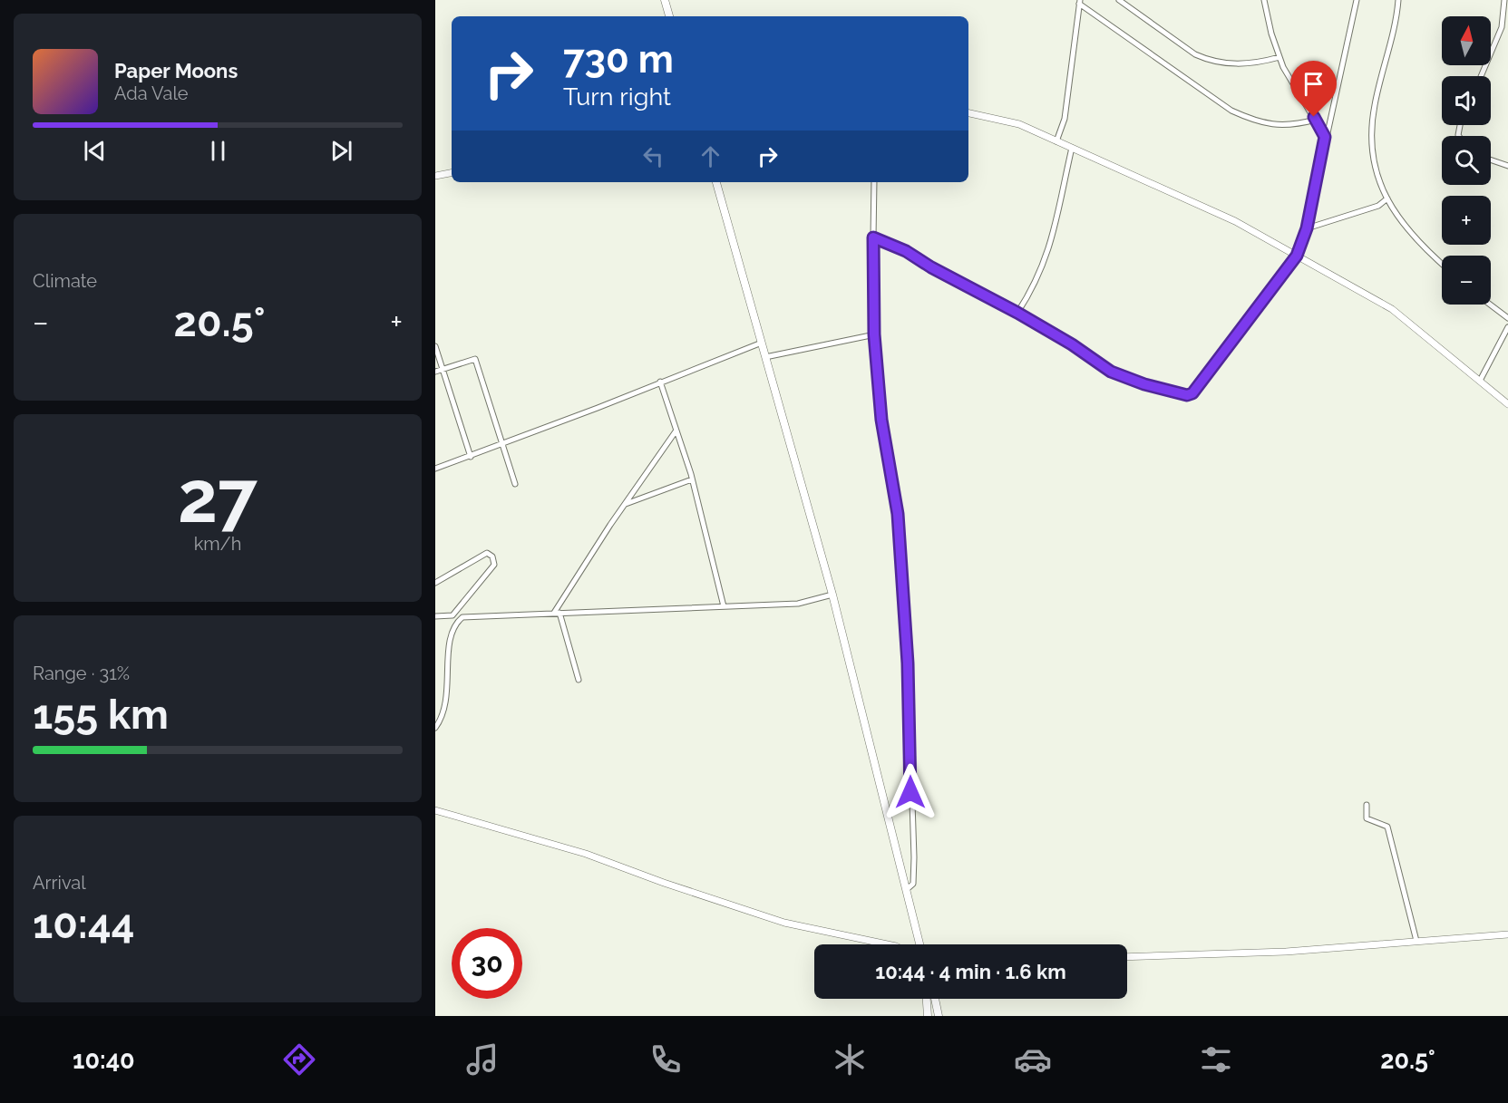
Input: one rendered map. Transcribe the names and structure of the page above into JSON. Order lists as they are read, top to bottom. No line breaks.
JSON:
{"north":"top","page":{"map_buttons":["+","−"],"turn":["730 m","Turn right"],"song":["Paper Moons","Ada Vale"],"tile":["Climate",["27","km/h"],["Range · 31%","155 km"],["Arrival","10:44"]],"heat":["−","20.5°","+"],"limit":"30","trip":"10:44 · 4 min · 1.6 km","tabs":["10:40","20.5°"]}}
